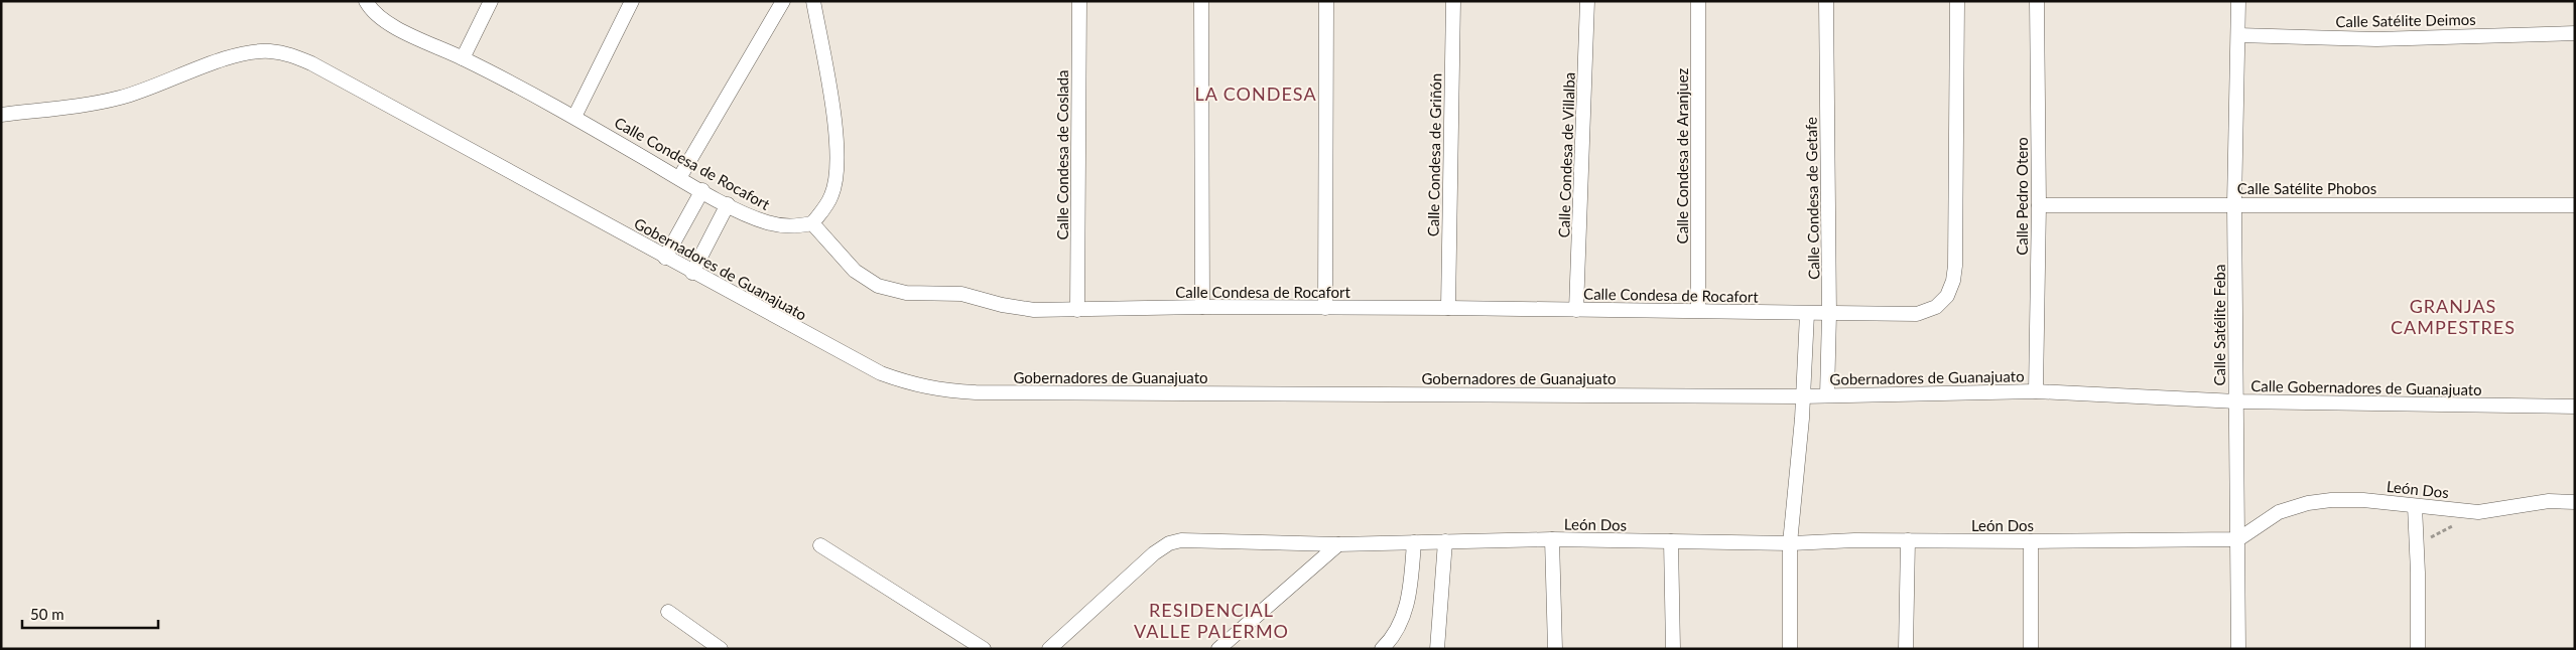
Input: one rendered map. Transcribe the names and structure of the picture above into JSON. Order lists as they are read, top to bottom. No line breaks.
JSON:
{"streets":{"street":["Calle Satélite Deimos","Calle Condesa de Coslada","Calle Condesa de Griñón","Calle Condesa de Villalba","Calle Condesa de Aranjuez","Calle Condesa de Rocafort","Calle Satélite Phobos","Calle Pedro Otero","Calle Condesa de Getafe","Gobernadores de Guanajuato","Calle Satélite Feba","Calle Gobernadores de Guanajuato","León Dos"]},"crossings":[["Calle Satélite Deimos","Calle Satélite Feba"],["Calle Condesa de Coslada","Calle Condesa de Rocafort"],["Calle Condesa de Griñón","Calle Condesa de Rocafort"],["Calle Condesa de Villalba","Calle Condesa de Rocafort"],["Calle Condesa de Aranjuez","Calle Condesa de Rocafort"],["Calle Condesa de Rocafort","Calle Condesa de Getafe"],["Calle Satélite Phobos","Calle Pedro Otero"],["Calle Satélite Phobos","Calle Satélite Feba"],["Calle Pedro Otero","Gobernadores de Guanajuato"],["Calle Pedro Otero","Calle Gobernadores de Guanajuato"],["Calle Condesa de Getafe","Gobernadores de Guanajuato"],["Gobernadores de Guanajuato","Calle Gobernadores de Guanajuato"],["Calle Satélite Feba","Calle Gobernadores de Guanajuato"],["Calle Satélite Feba","León Dos"]],"districts":["LA CONDESA","GRANJAS CAMPESTRES","RESIDENCIAL VALLE PALERMO"],"scale_bar":"50 m"}
